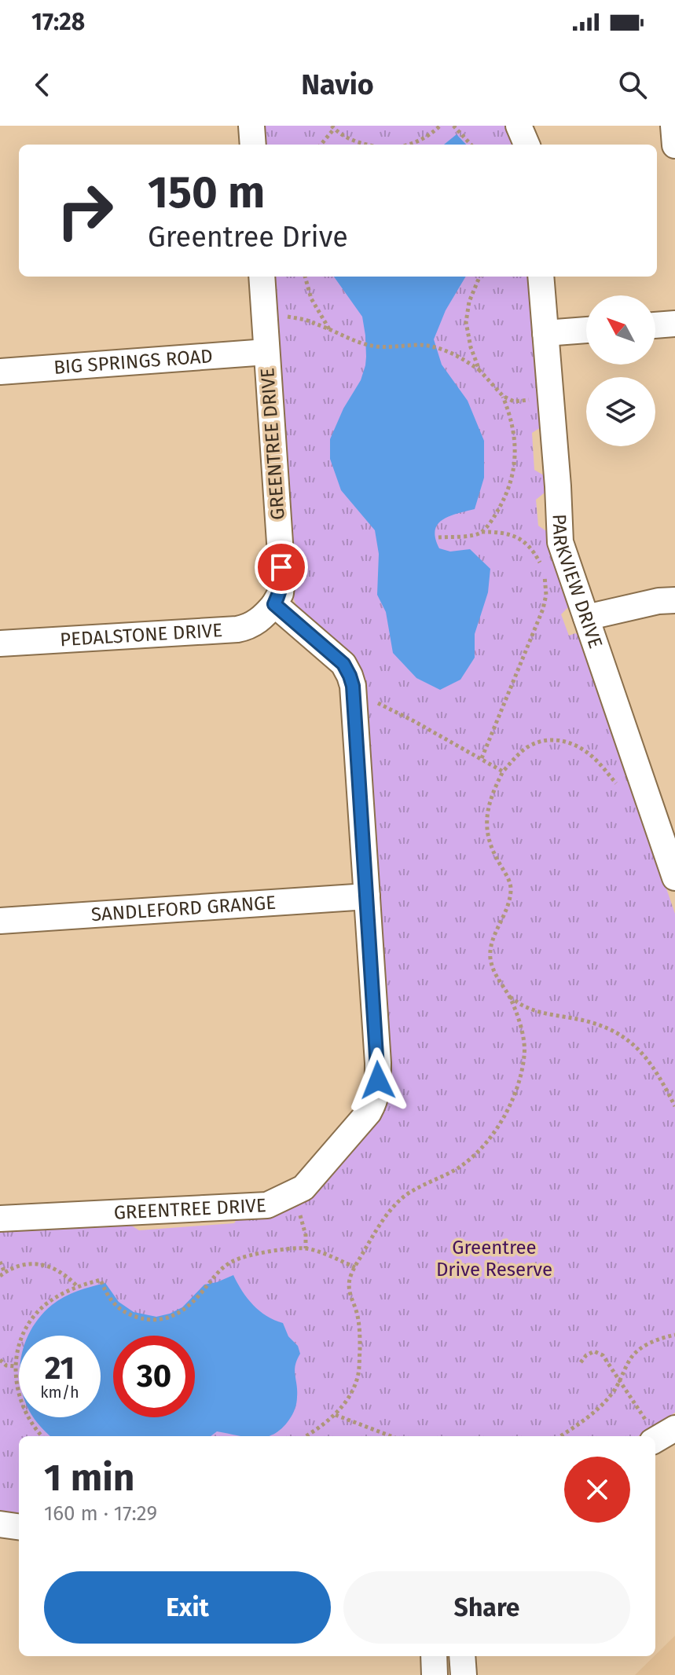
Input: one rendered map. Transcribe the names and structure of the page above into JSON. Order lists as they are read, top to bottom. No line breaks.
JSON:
{"streets":{"street":["BIG SPRINGS ROAD","GREENTREE DRIVE","PARKVIEW DRIVE","PEDALSTONE DRIVE","SANDLEFORD GRANGE"]},"crossings":[["BIG SPRINGS ROAD","GREENTREE DRIVE"],["GREENTREE DRIVE","PEDALSTONE DRIVE"],["GREENTREE DRIVE","SANDLEFORD GRANGE"]],"parks":["Greentree Drive Reserve"],"north":"top left","page":{"status":"17:28","header":"Navio","turn":["150 m","Greentree Drive"],"speed":"21 km/h","limit":"30","heading":["1 min","160 m · 17:29"],"buttons":["Exit","Share"]}}
